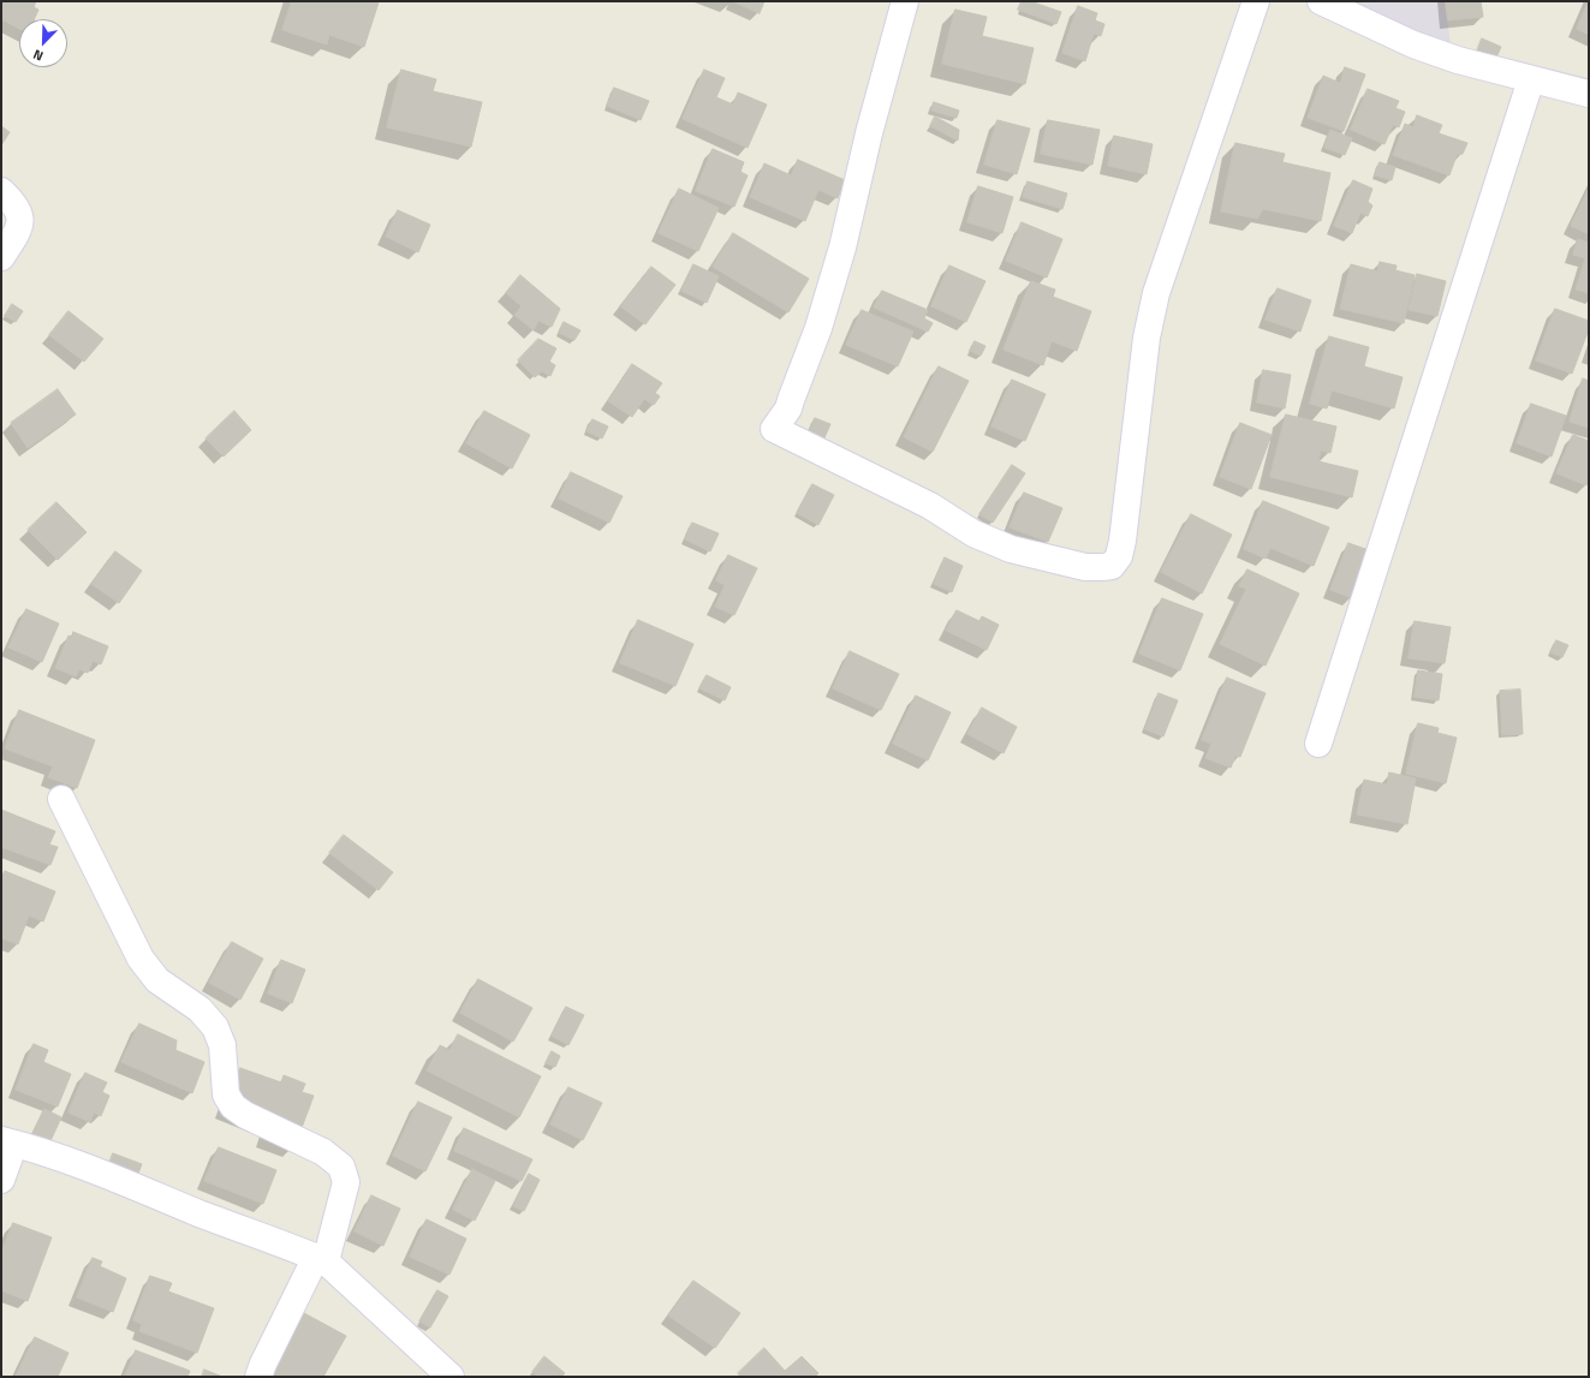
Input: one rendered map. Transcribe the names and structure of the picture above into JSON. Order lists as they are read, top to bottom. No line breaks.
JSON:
{"north":"bottom left"}
